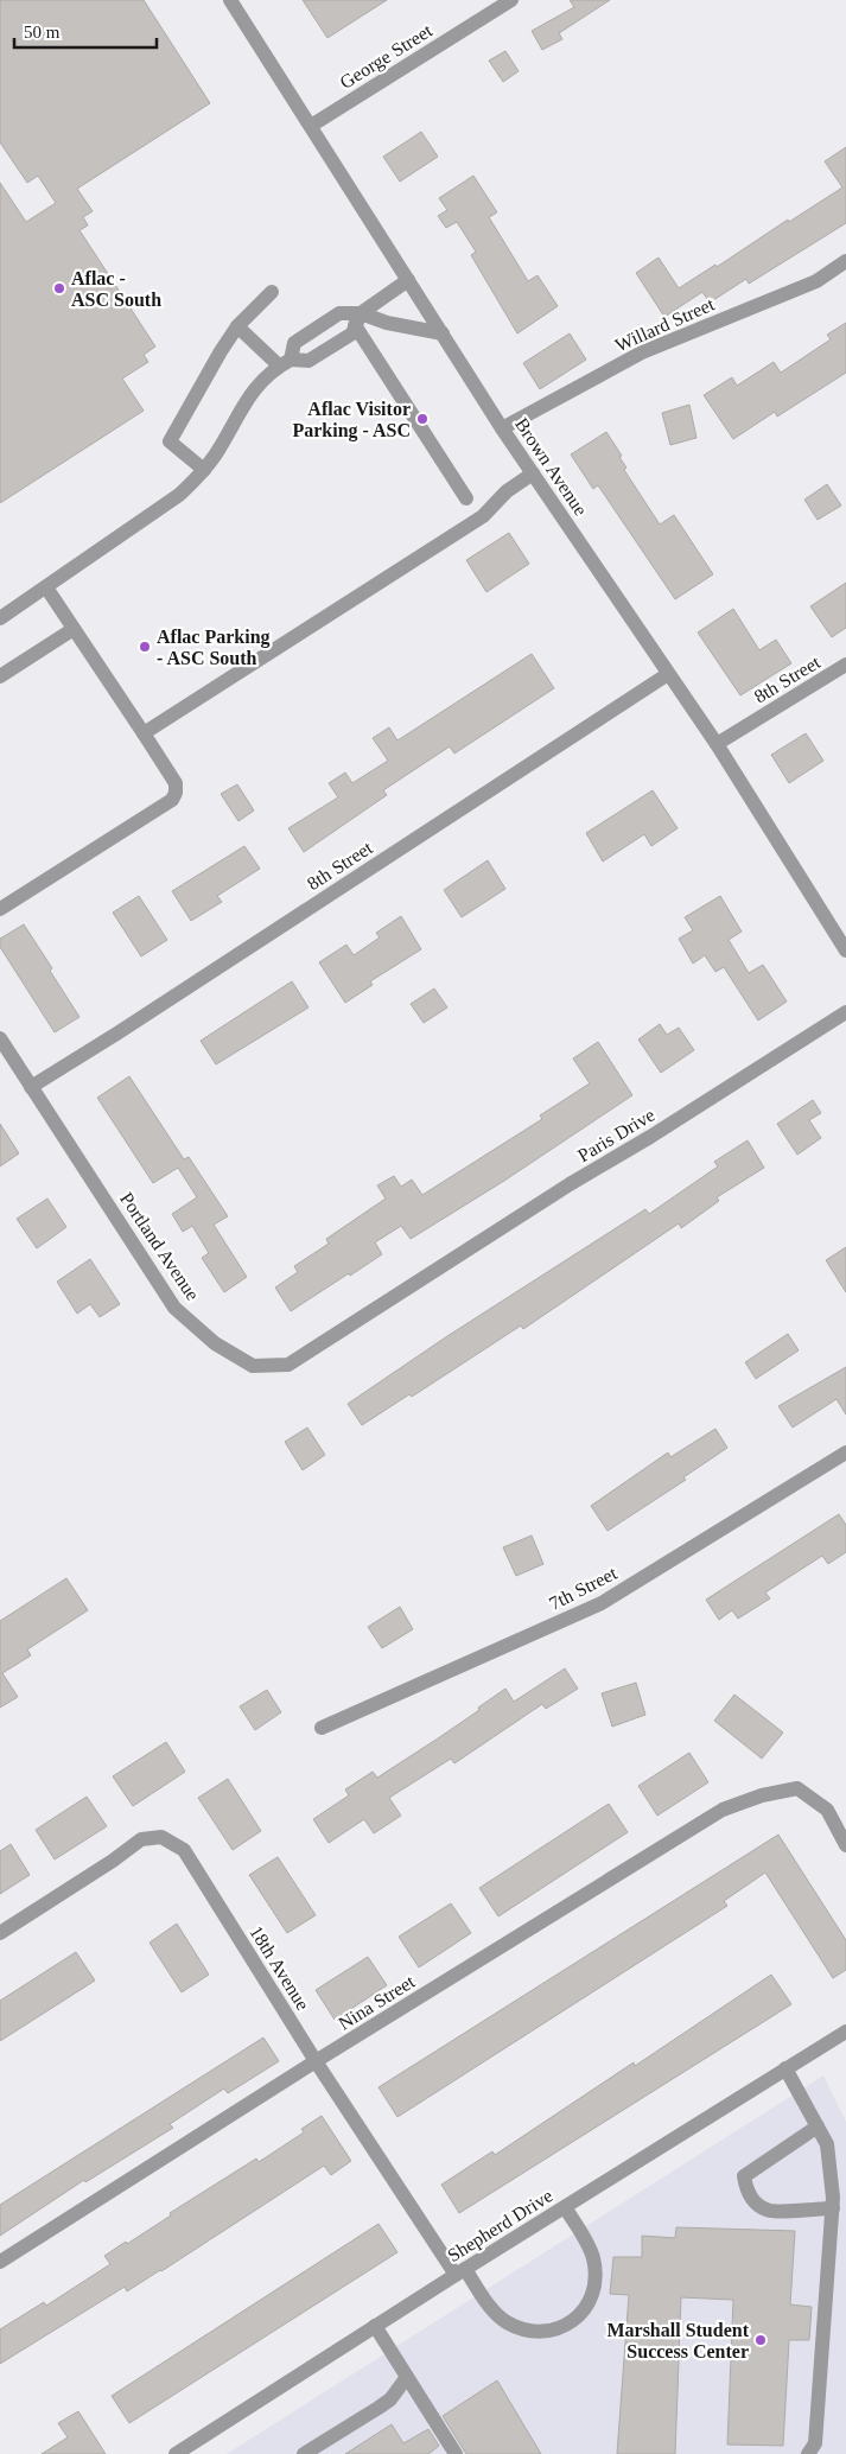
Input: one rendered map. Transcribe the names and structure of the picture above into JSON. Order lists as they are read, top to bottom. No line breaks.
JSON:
{"streets":{"street":["George Street","Willard Street","Brown Avenue","8th Street","Paris Drive","Portland Avenue","7th Street","18th Avenue","Nina Street","Shepherd Drive"]},"crossings":[["George Street","Brown Avenue"],["Willard Street","Brown Avenue"],["Brown Avenue","8th Street"],["8th Street","Portland Avenue"],["Paris Drive","Portland Avenue"],["18th Avenue","Nina Street"],["18th Avenue","Shepherd Drive"]],"places":["Aflac - ASC South","Aflac Visitor Parking - ASC","Aflac Parking - ASC South","Marshall Student Success Center"],"scale_bar":"50 m"}
